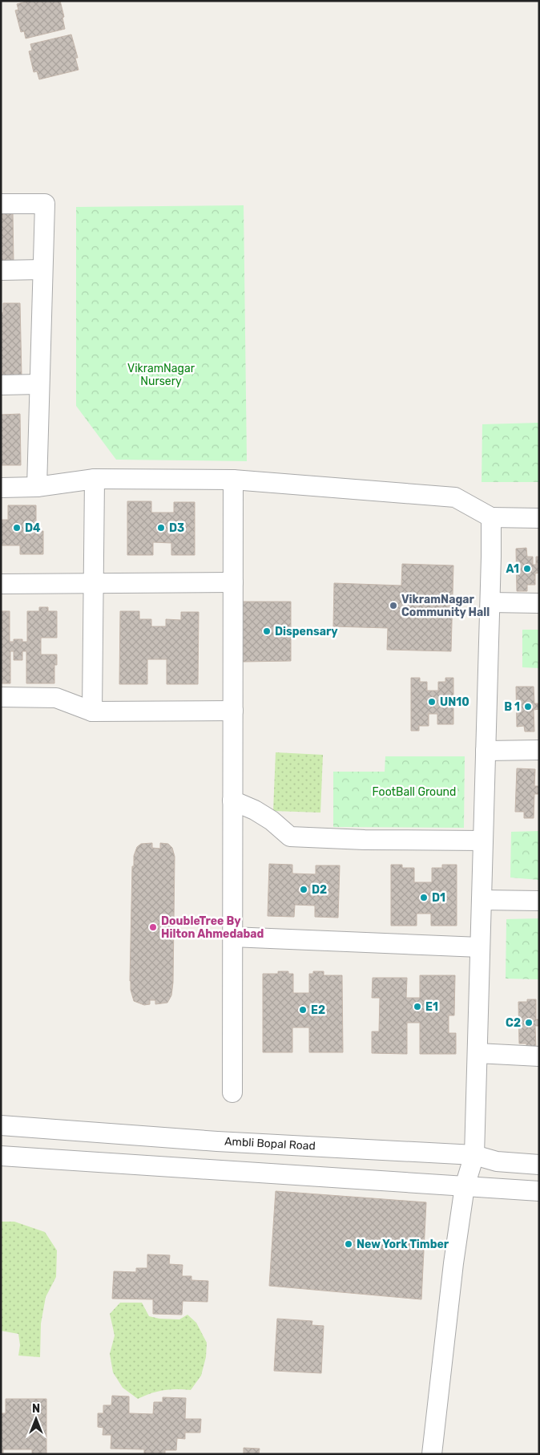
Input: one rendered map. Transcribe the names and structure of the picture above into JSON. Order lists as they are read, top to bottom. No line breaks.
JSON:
{"streets":{"street":["Ambli Bopal Road"]},"parks":["VikramNagar Nursery","FootBall Ground"],"places":["D4","D3","A1","VikramNagar Community Hall","Dispensary","UN10","B 1","D2","D1","DoubleTree By Hilton Ahmedabad","E1","E2","C2","New York Timber"],"north":"top"}
